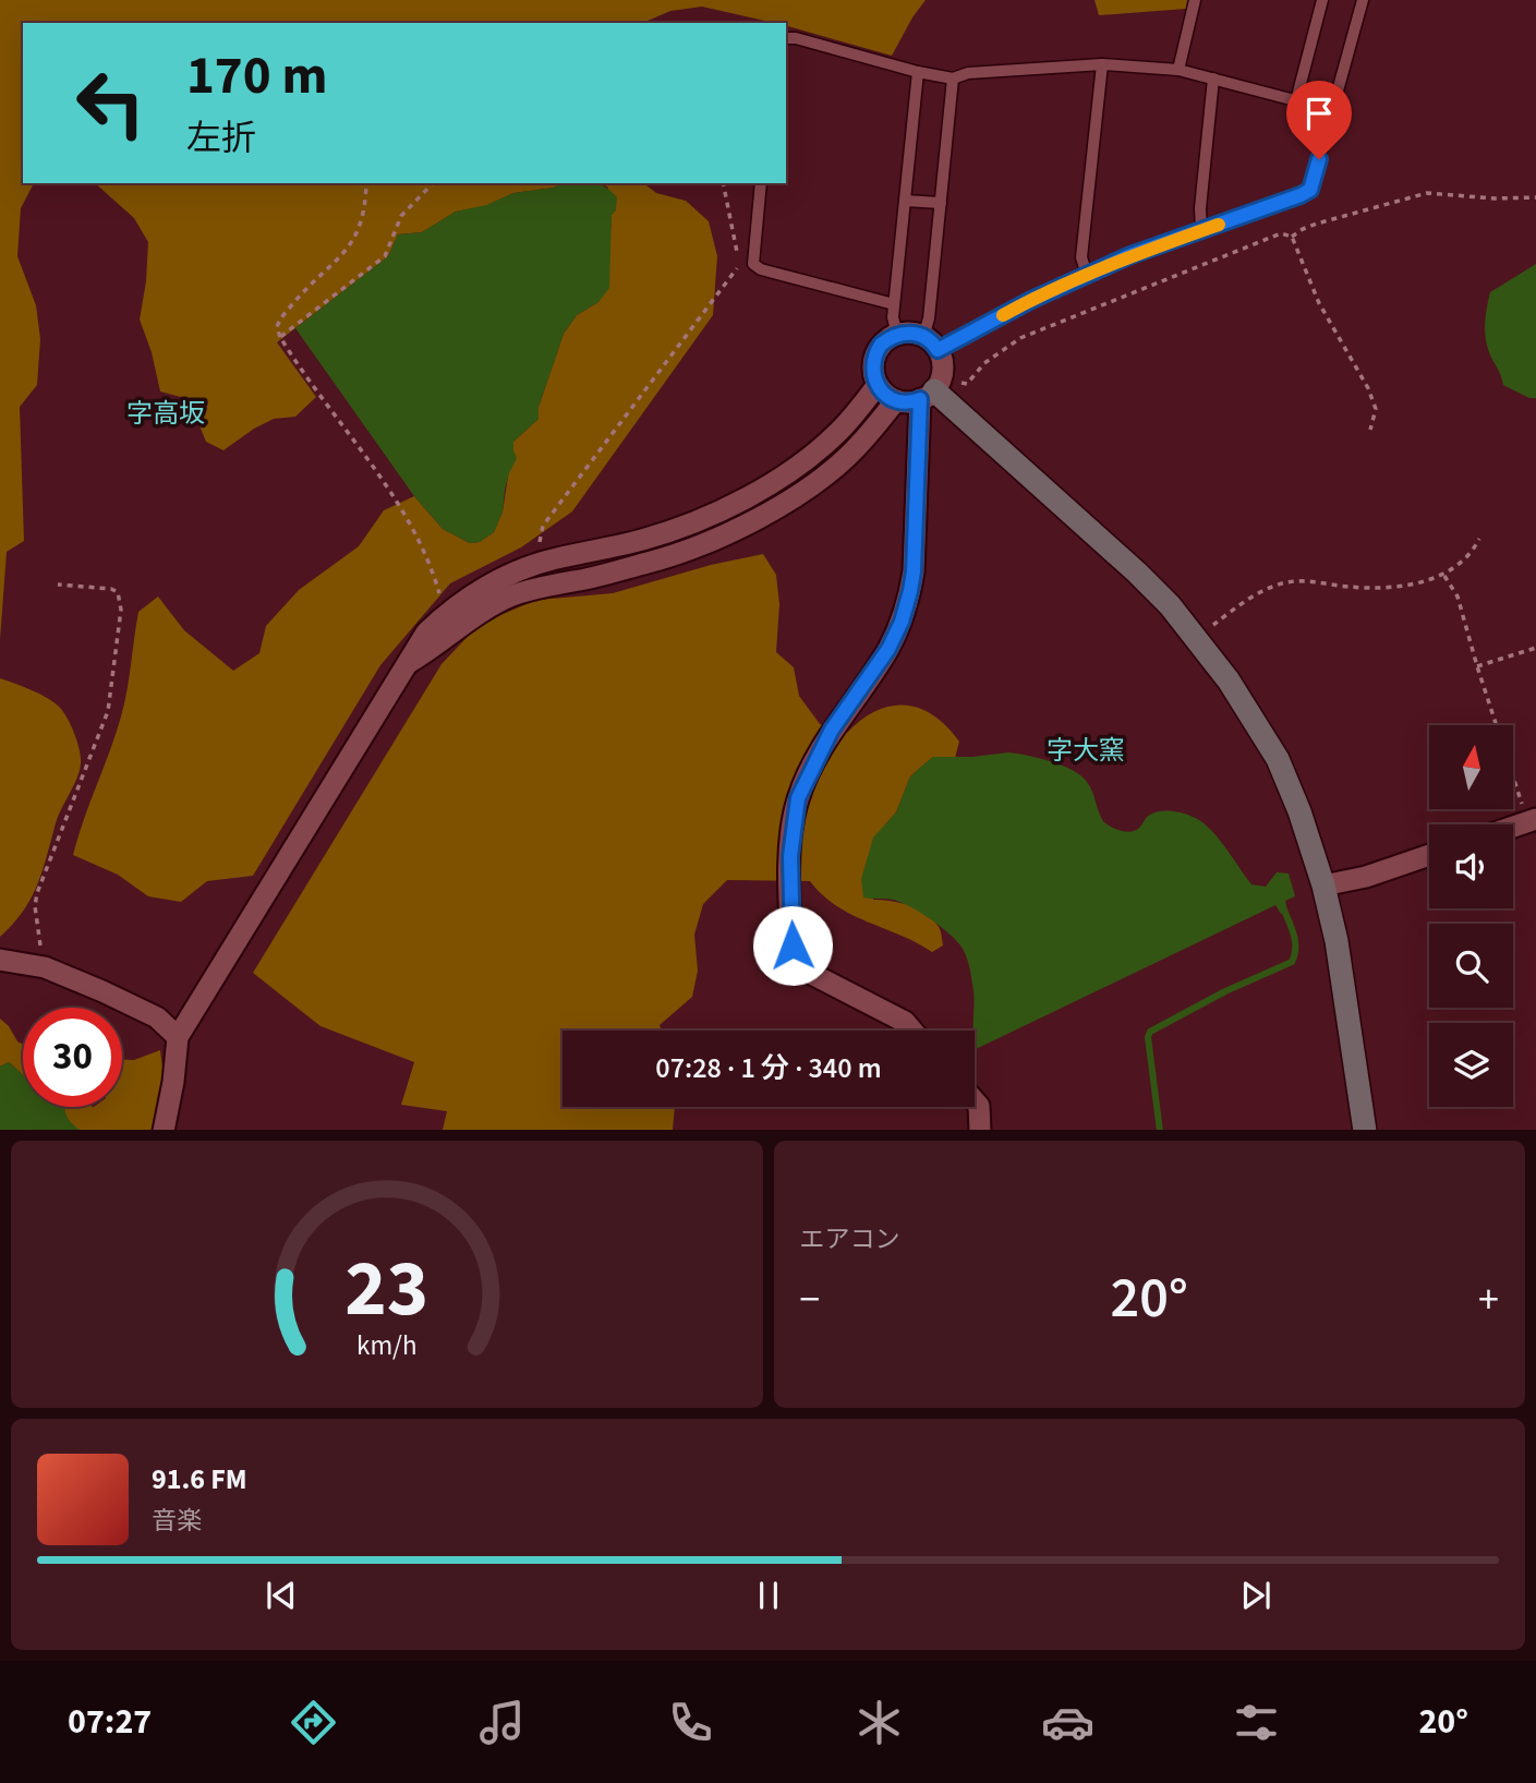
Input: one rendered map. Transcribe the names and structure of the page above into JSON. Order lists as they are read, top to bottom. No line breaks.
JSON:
{"districts":["字高坂","字大窯"],"north":"top","page":{"turn":["170 m","左折"],"limit":"30","trip":"07:28 · 1 分 · 340 m","tile":"エアコン","heat":["−","20°","+"],"song":["91.6 FM","音楽"],"tabs":["07:27","20°"],"gauge":["23","km/h"]}}
